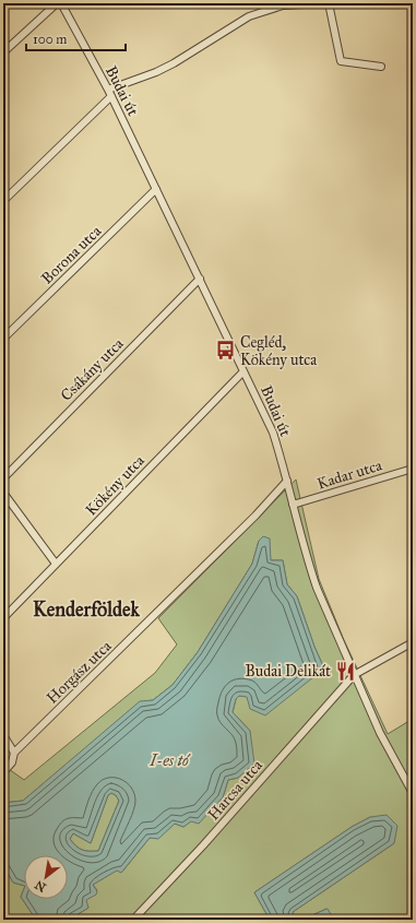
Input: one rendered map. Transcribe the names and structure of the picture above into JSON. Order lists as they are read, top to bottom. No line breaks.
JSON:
{"streets":{"street":["Budai út","Borona utca","Csákány utca","Kadar utca","Kökény utca","Horgász utca","Harcsa utca"]},"crossings":[["Budai út","Borona utca"],["Budai út","Csákány utca"],["Budai út","Kadar utca"],["Budai út","Kökény utca"],["Budai út","Horgász utca"],["Budai út","Harcsa utca"]],"districts":["Kenderföldek"],"water":["I-es tó"],"places":{"bus stop":["Cegléd, Kökény utca"],"restaurant":["Budai Delikát"]},"scale_bar":"100 m","north":"bottom left"}
